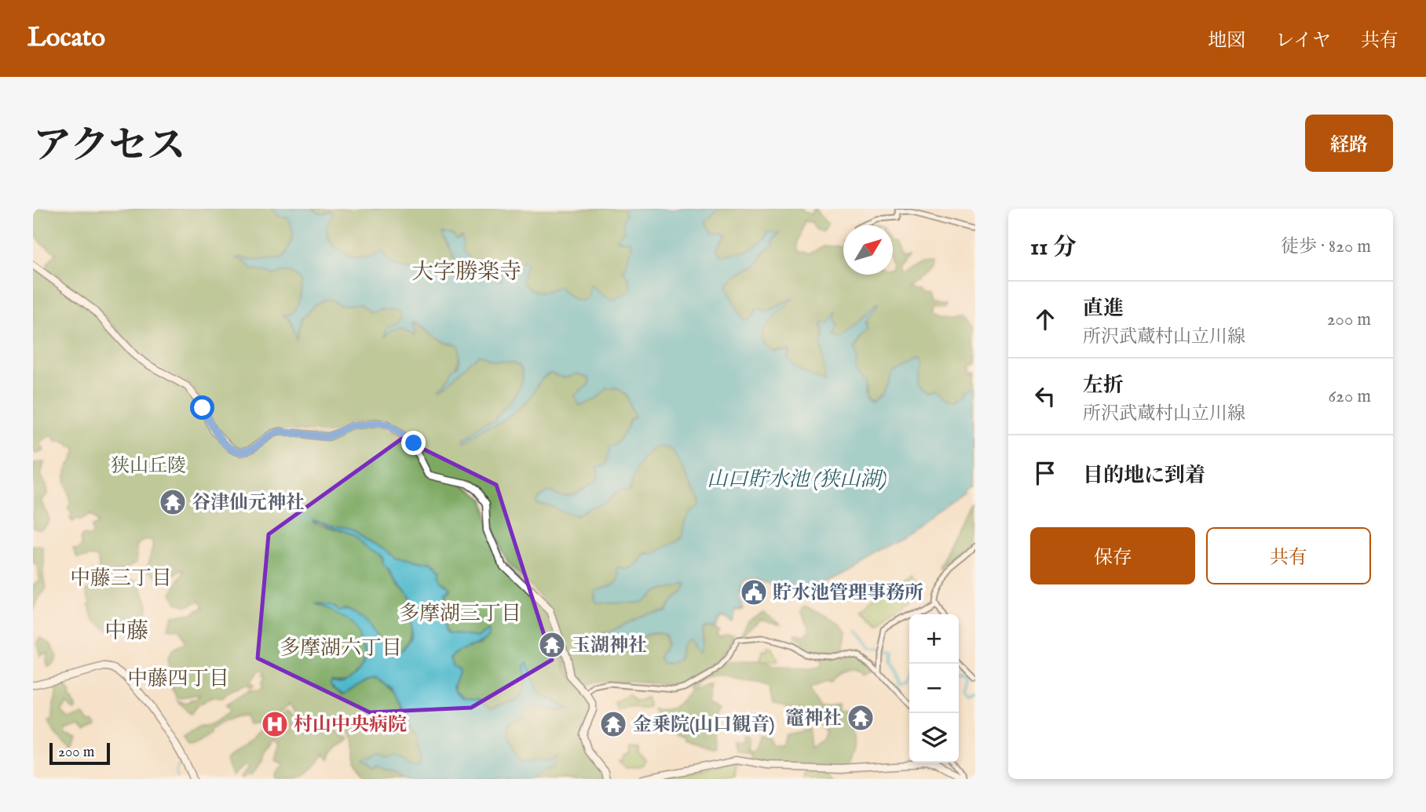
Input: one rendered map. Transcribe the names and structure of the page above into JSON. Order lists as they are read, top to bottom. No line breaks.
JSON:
{"districts":["大字勝楽寺","中藤三丁目","多摩湖三丁目","中藤","多摩湖六丁目","中藤四丁目"],"water":["山口貯水池 (狭山湖)"],"parks":["狭山丘陵"],"places":{"temple":["谷津仙元神社","玉湖神社","竈神社","金乗院(山口観音)"],"public building":["貯水池管理事務所"],"hospital":["村山中央病院"]},"scale_bar":"200 m","north":"top right","page":{"header":"Locato","nav":["地図","レイヤ","共有"],"title":"アクセス","buttons":["経路",["保存","共有"]],"heading":["11 分","徒歩 · 820 m"],"list":[["直進","所沢武蔵村山立川線","200 m"],["左折","所沢武蔵村山立川線","620 m"],"目的地に到着"],"map_buttons":["+","−"],"scale":"200 m"}}
